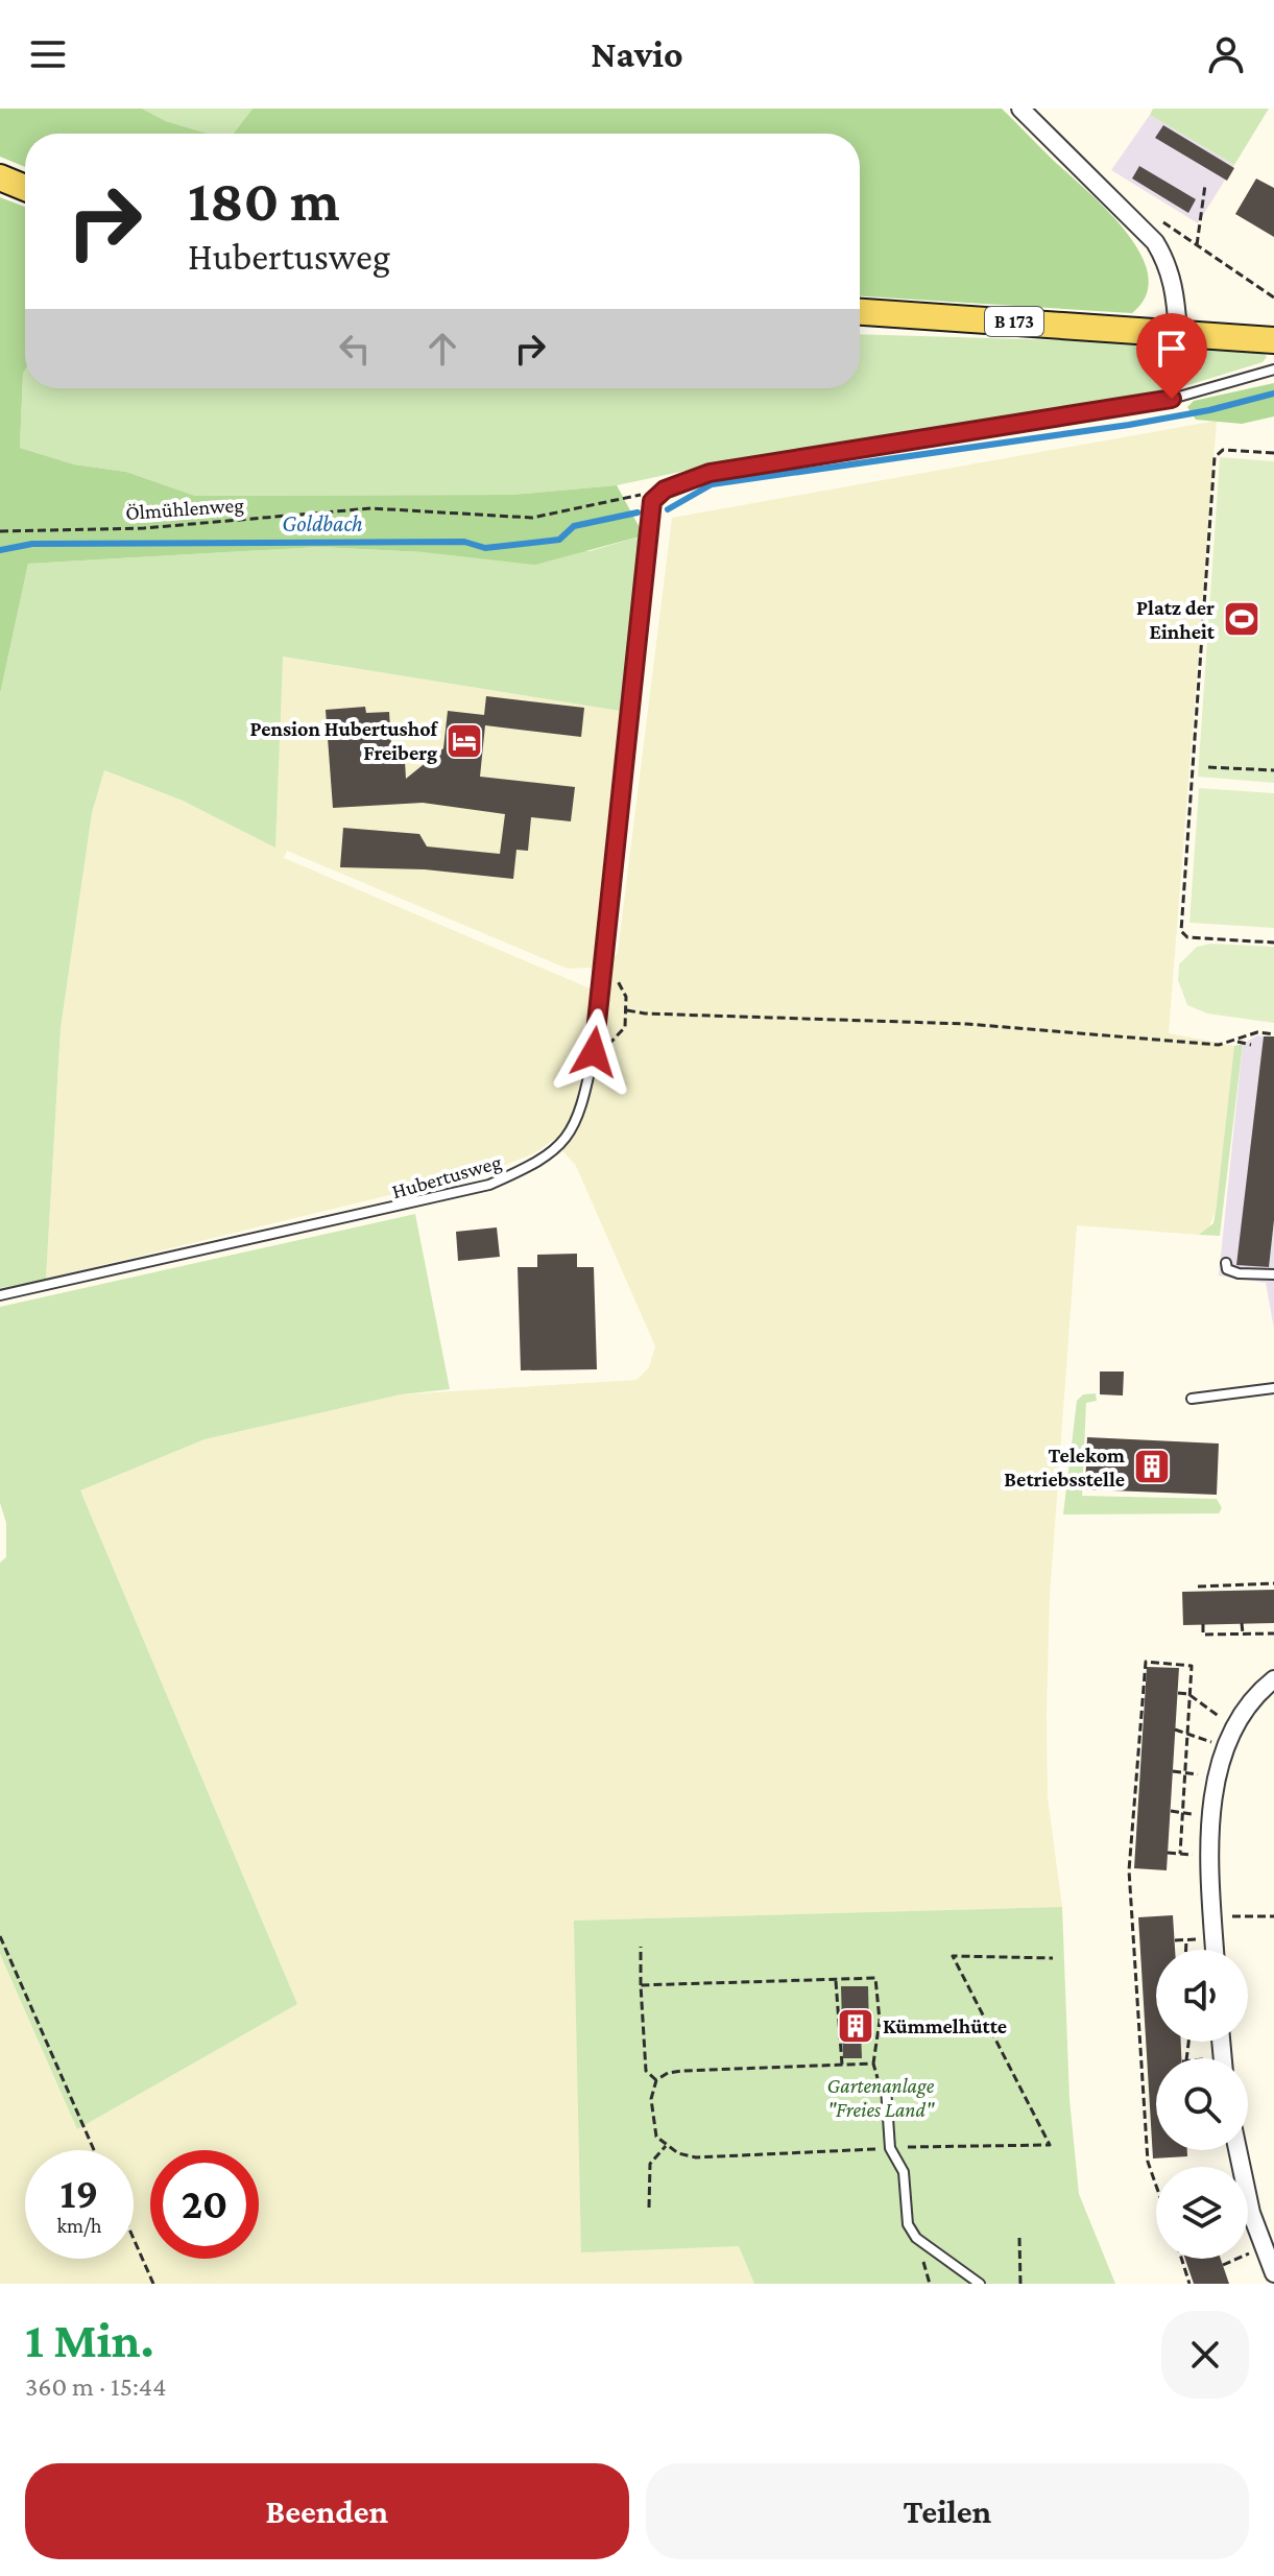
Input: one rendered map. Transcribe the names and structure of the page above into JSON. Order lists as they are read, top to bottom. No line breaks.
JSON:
{"streets":{"main road":["B 173"],"lane":["Hubertusweg"],"path":["Ölmühlenweg"]},"crossings":[["Ölmühlenweg","Hubertusweg"]],"water":["Goldbach"],"parks":["Gartenanlage \"Freies Land\""],"places":{"sports":["Platz der Einheit"],"hotel":["Pension Hubertushof Freiberg"],"building":["Telekom Betriebsstelle","Kümmelhütte"]},"page":{"header":"Navio","turn":["180 m","Hubertusweg"],"speed":"19 km/h","limit":"20","heading":["1 Min.","360 m · 15:44"],"buttons":["Beenden","Teilen"]}}
